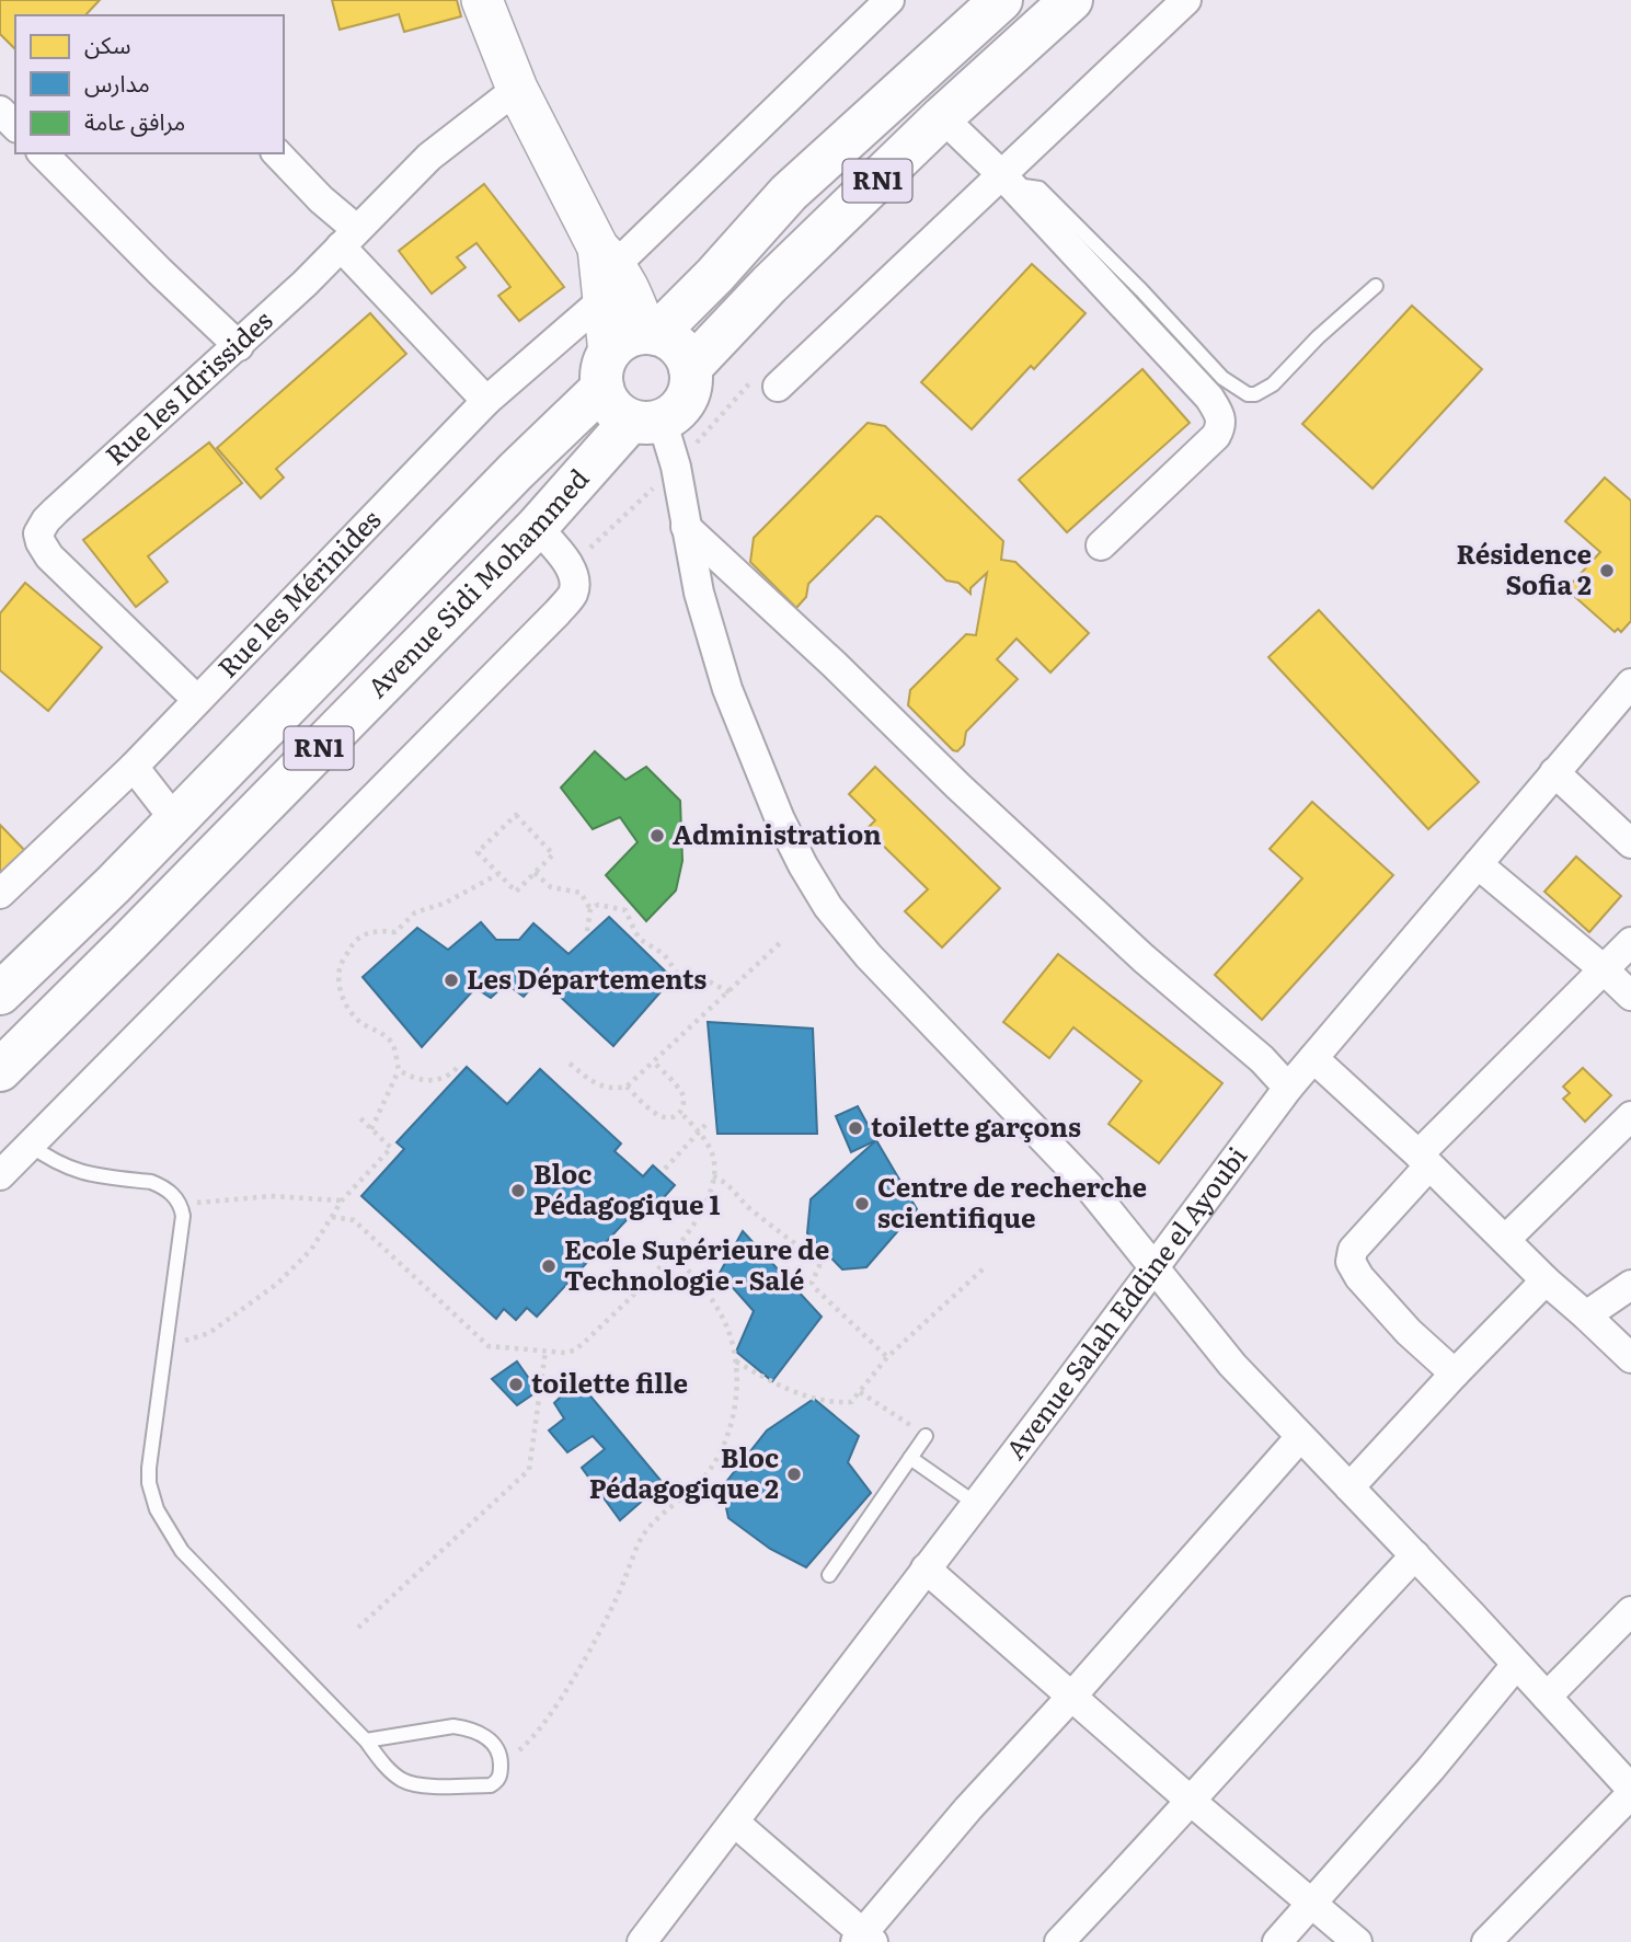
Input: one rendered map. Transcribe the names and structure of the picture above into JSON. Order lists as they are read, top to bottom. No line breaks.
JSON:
{"streets":{"main road":["RN1","Avenue Sidi Mohammed"],"street":["Rue les Idrissides","Rue les Mérinides","Avenue Salah Eddine el Ayoubi"]},"crossings":[["RN1","Avenue Sidi Mohammed"],["Rue les Idrissides","Rue les Mérinides"]],"places":["Résidence Sofia 2","Administration","Les Départements","toilette garçons","Bloc Pédagogique 1","Centre de recherche scientifique","Ecole Supérieure de Technologie - Salé","toilette fille","Bloc Pédagogique 2"],"legend":["سكن","مدارس","مرافق عامة"]}
